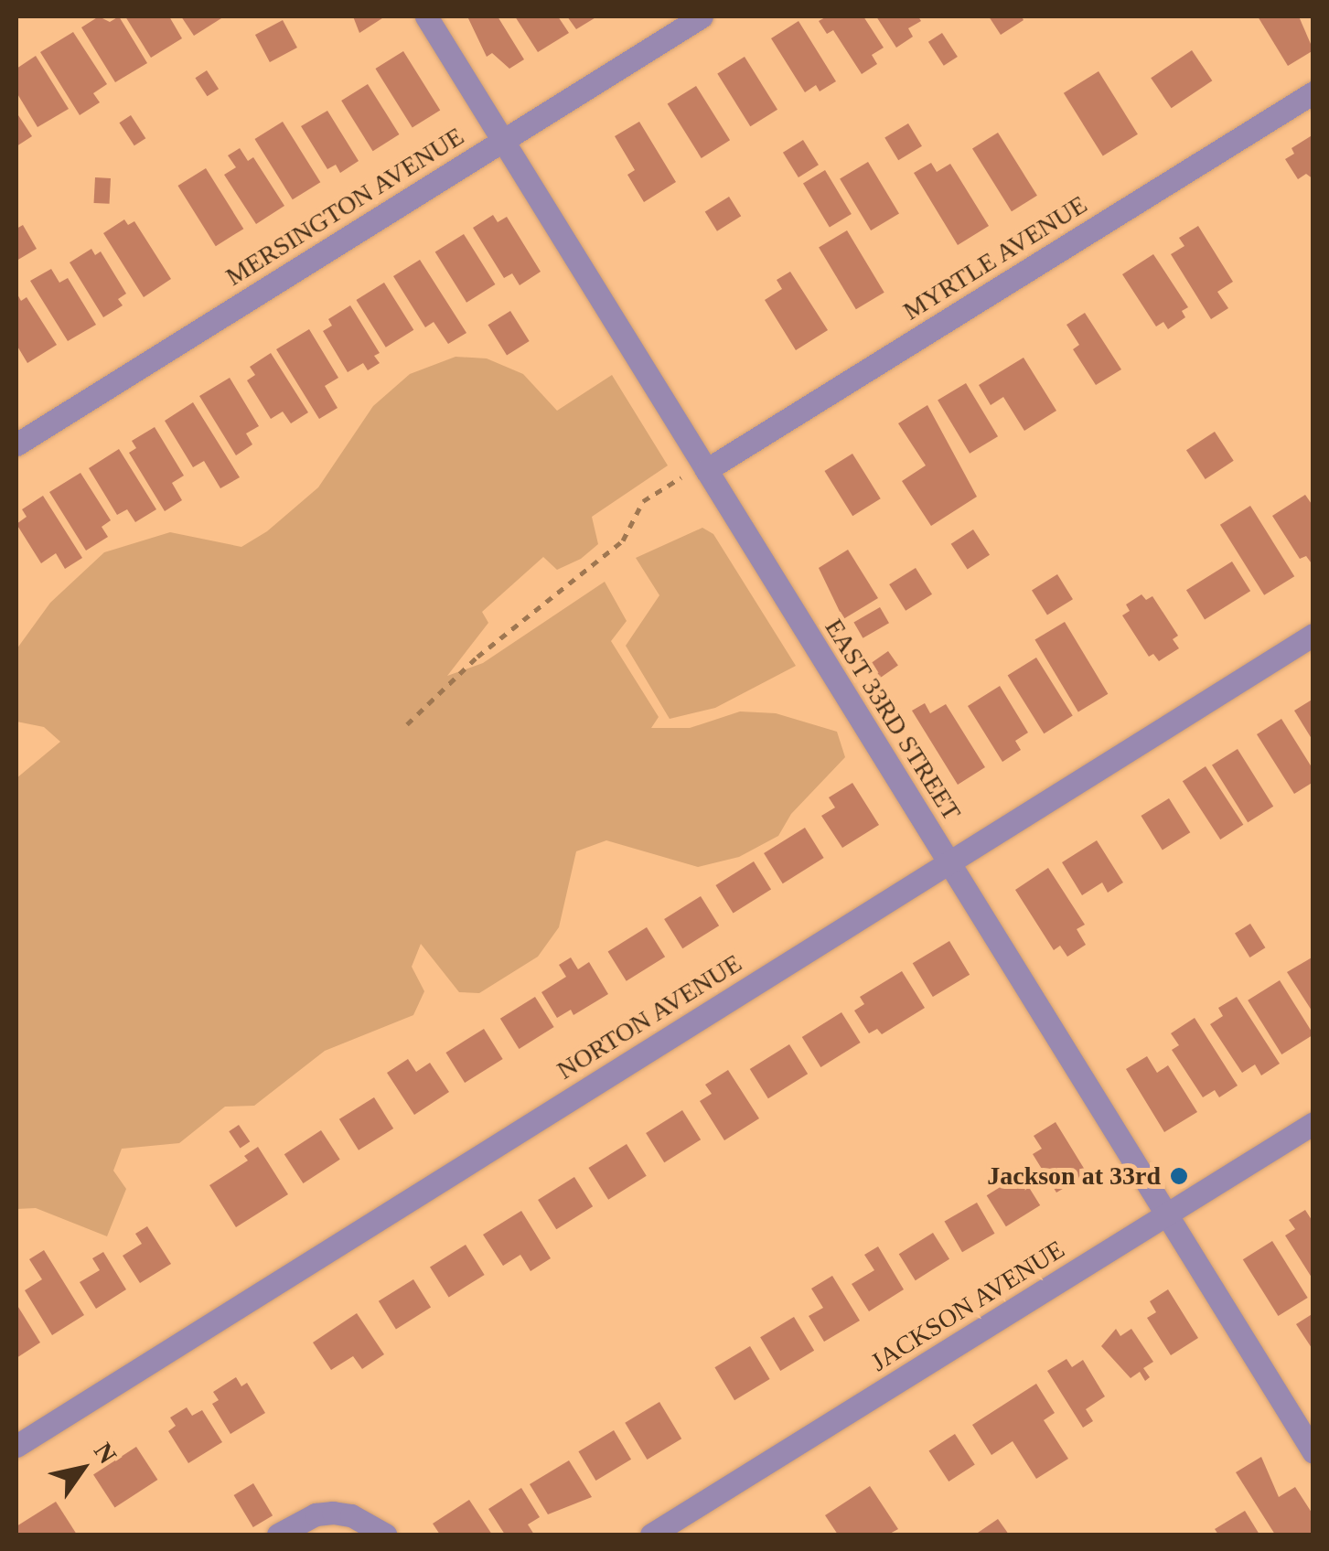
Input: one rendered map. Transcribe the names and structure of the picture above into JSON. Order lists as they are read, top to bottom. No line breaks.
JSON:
{"streets":{"street":["MERSINGTON AVENUE","MYRTLE AVENUE","EAST 33RD STREET","NORTON AVENUE","JACKSON AVENUE"]},"crossings":[["MERSINGTON AVENUE","EAST 33RD STREET"],["MYRTLE AVENUE","EAST 33RD STREET"],["EAST 33RD STREET","NORTON AVENUE"],["EAST 33RD STREET","JACKSON AVENUE"]],"places":["Jackson at 33rd"],"north":"top right"}
